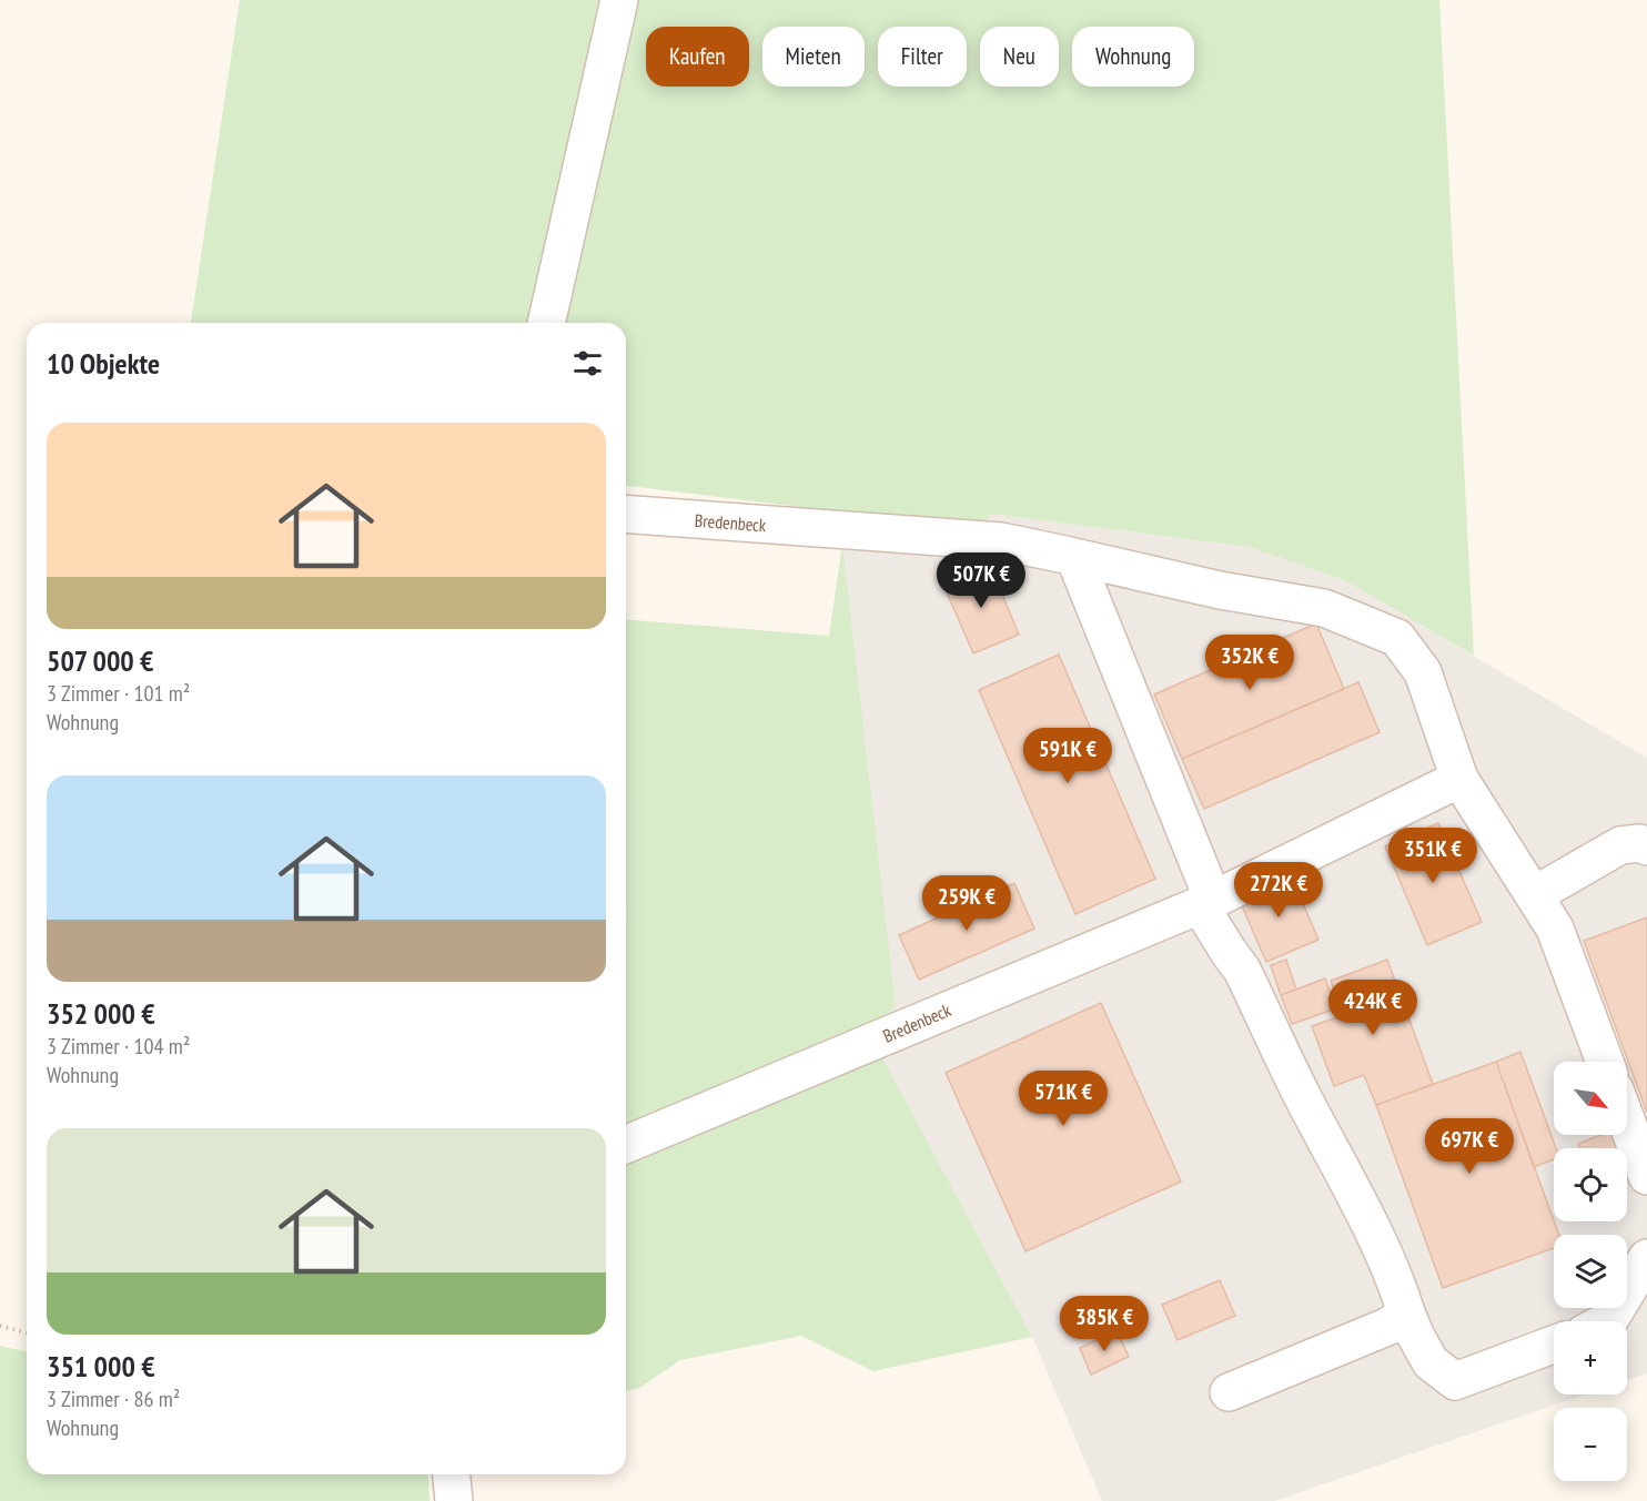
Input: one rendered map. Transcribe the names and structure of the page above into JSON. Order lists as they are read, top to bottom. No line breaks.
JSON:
{"streets":{"street":["Bredenbeck"]},"north":"bottom right","page":{"chip":["Kaufen","Mieten","Filter","Neu","Wohnung"],"heading":"10 Objekte","list":[{"name":"507 000 €","note":"3 Zimmer · 101 m² · Wohnung"},{"name":"352 000 €","note":"3 Zimmer · 104 m² · Wohnung"},{"name":"351 000 €","note":"3 Zimmer · 86 m² · Wohnung"}],"price":["507K €","352K €","591K €","351K €","272K €","259K €","424K €","571K €","697K €","385K €"],"map_buttons":["+","−"]}}
